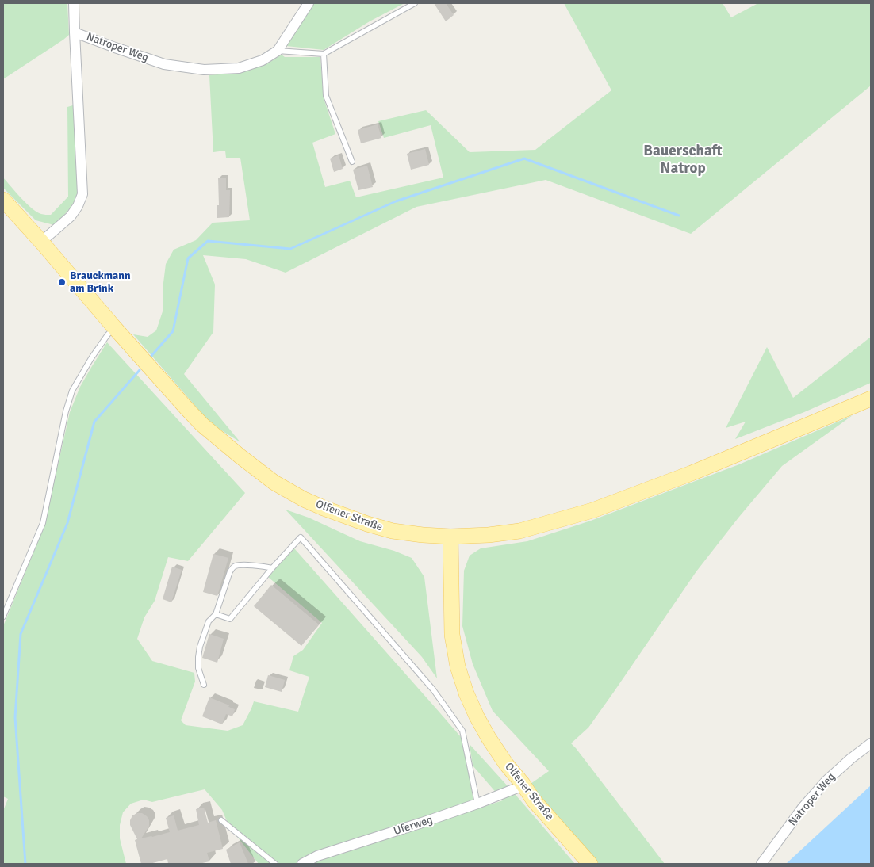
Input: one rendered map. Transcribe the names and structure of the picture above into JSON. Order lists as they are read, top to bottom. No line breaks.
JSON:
{"streets":{"main road":["Olfener Straße"],"street":["Natroper Weg","Uferweg"]},"crossings":[["Natroper Weg","Olfener Straße"],["Olfener Straße","Uferweg"]],"districts":["Bauerschaft Natrop"],"places":["Brauckmann am Brink"]}
